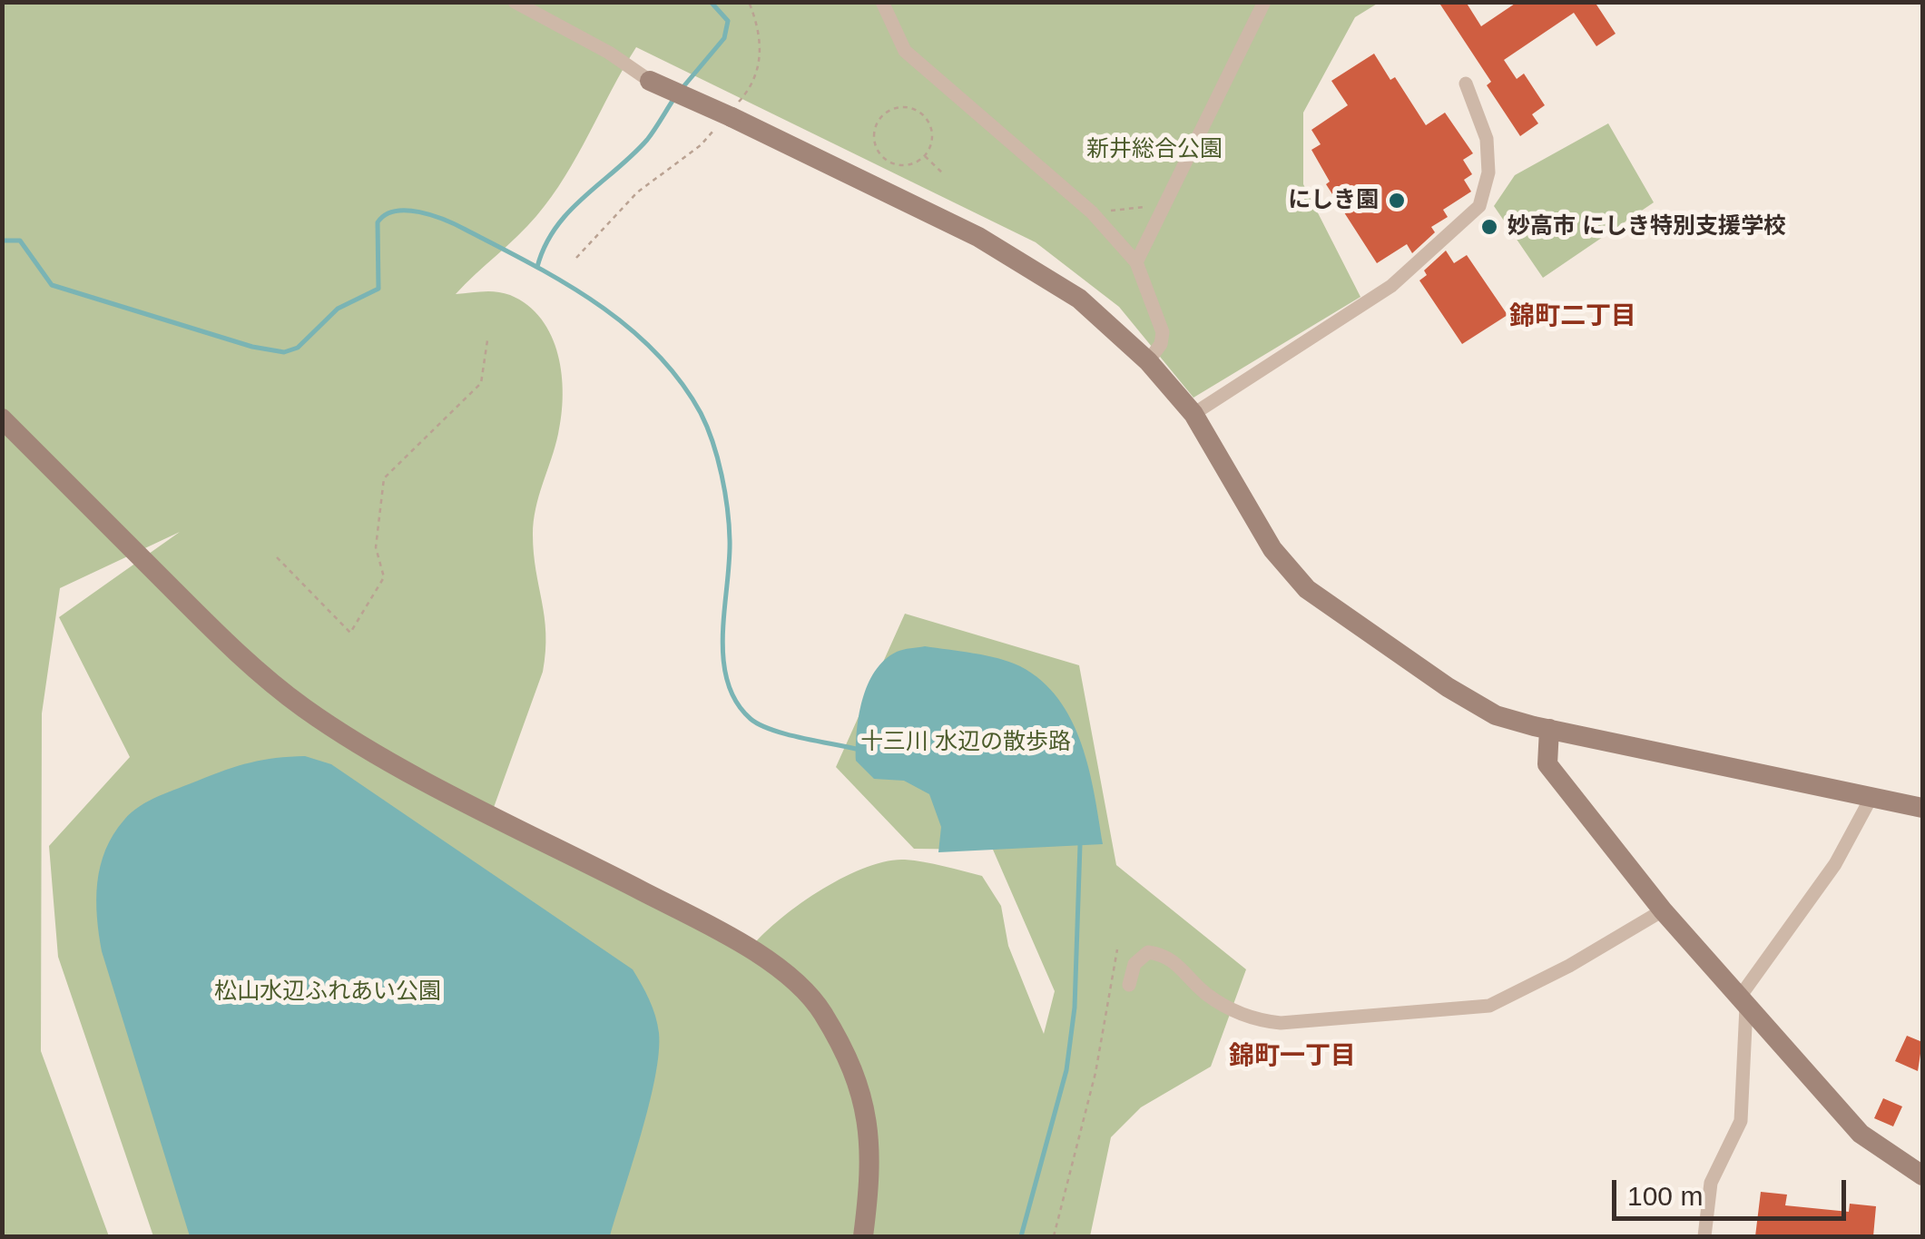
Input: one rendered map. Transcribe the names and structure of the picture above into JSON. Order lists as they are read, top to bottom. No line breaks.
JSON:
{"districts":["錦町二丁目","錦町一丁目"],"parks":["新井総合公園","十三川 水辺の散歩路","松山水辺ふれあい公園"],"places":["にしき園","妙高市 にしき特別支援学校"],"scale_bar":"100 m"}
